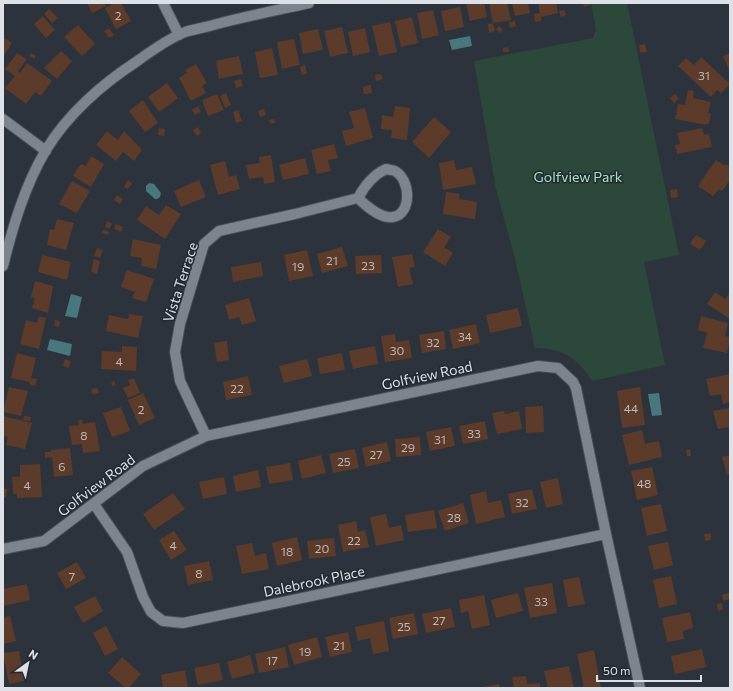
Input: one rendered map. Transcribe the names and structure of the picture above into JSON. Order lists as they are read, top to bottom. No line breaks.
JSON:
{"streets":{"street":["Vista Terrace","Golfview Road","Dalebrook Place"]},"crossings":[["Vista Terrace","Golfview Road"],["Golfview Road","Dalebrook Place"]],"parks":["Golfview Park"],"house_numbers":["2","31","21","23","19","34","32","30","4","22","44","2","33","8","31","29","27","25","6","48","4","32","28","22","4","20","18","8","7","33","27","25","21","19","17"],"scale_bar":"50 m","north":"top right"}
